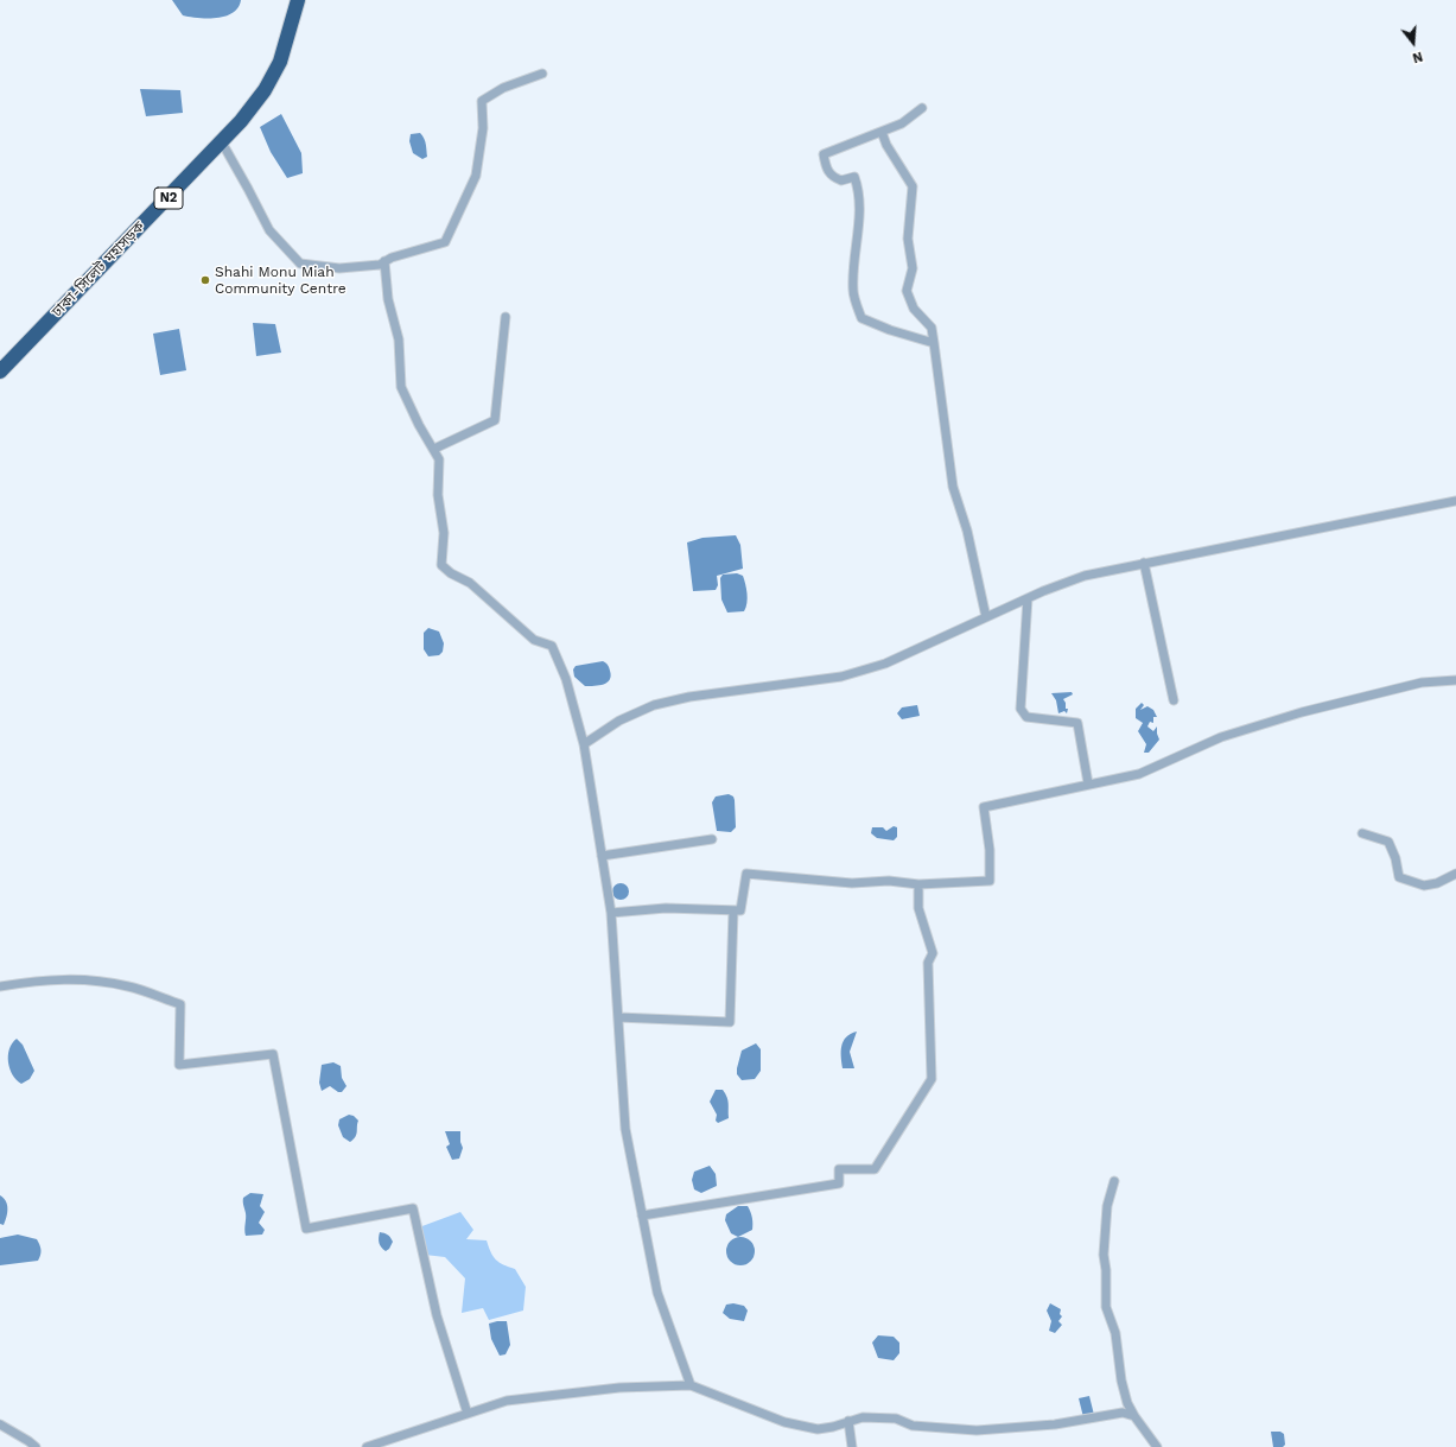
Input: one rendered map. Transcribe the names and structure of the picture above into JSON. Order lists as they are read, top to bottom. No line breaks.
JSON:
{"streets":{"highway":["N2","ঢাকা-সিলেট মহাসড়ক"]},"places":["Shahi Monu Miah Community Centre"],"north":"bottom"}
